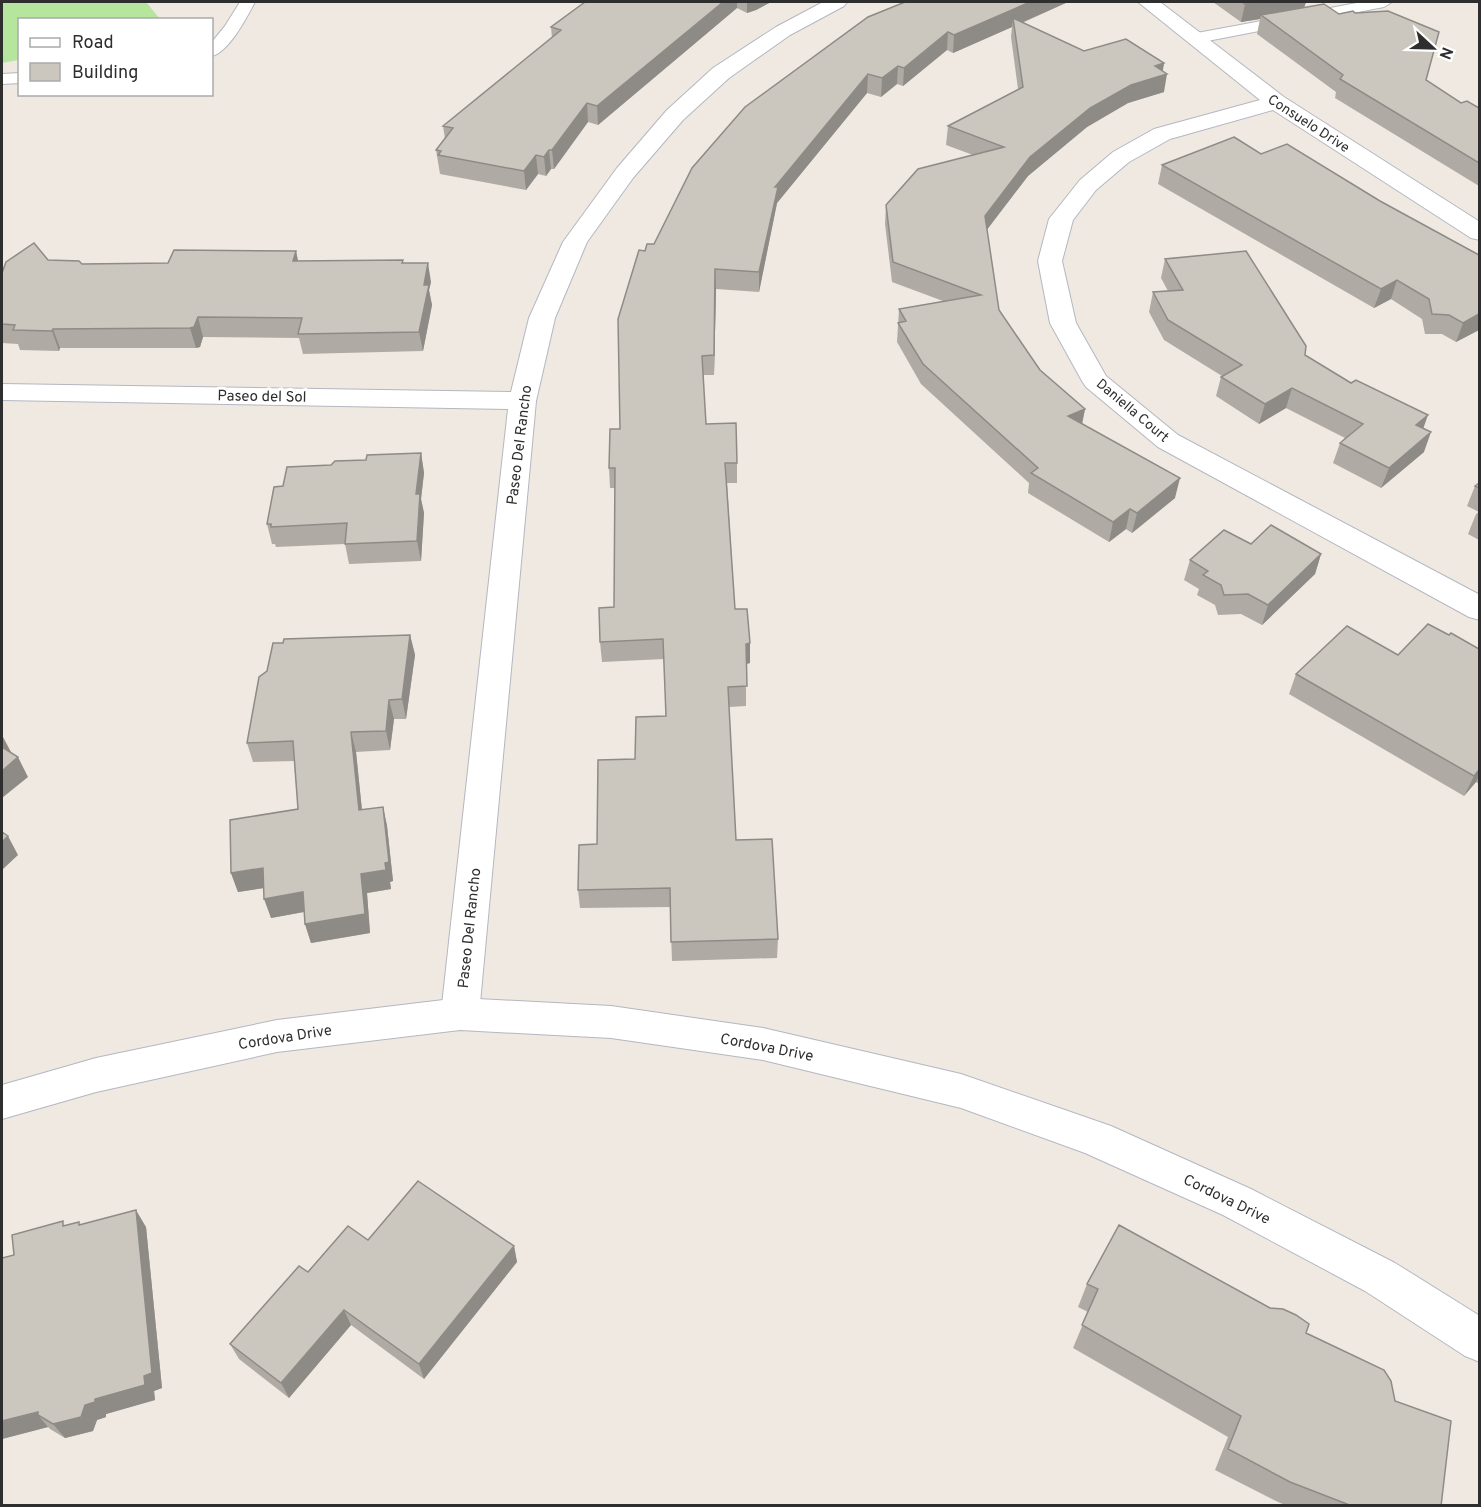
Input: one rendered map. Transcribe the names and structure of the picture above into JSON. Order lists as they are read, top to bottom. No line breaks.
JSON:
{"streets":{"street":["Consuelo Drive","Paseo del Sol","Daniella Court","Paseo Del Rancho","Cordova Drive"]},"crossings":[["Consuelo Drive","Daniella Court"],["Paseo del Sol","Paseo Del Rancho"],["Paseo Del Rancho","Cordova Drive"]],"legend":["Road","Building"],"north":"right"}
